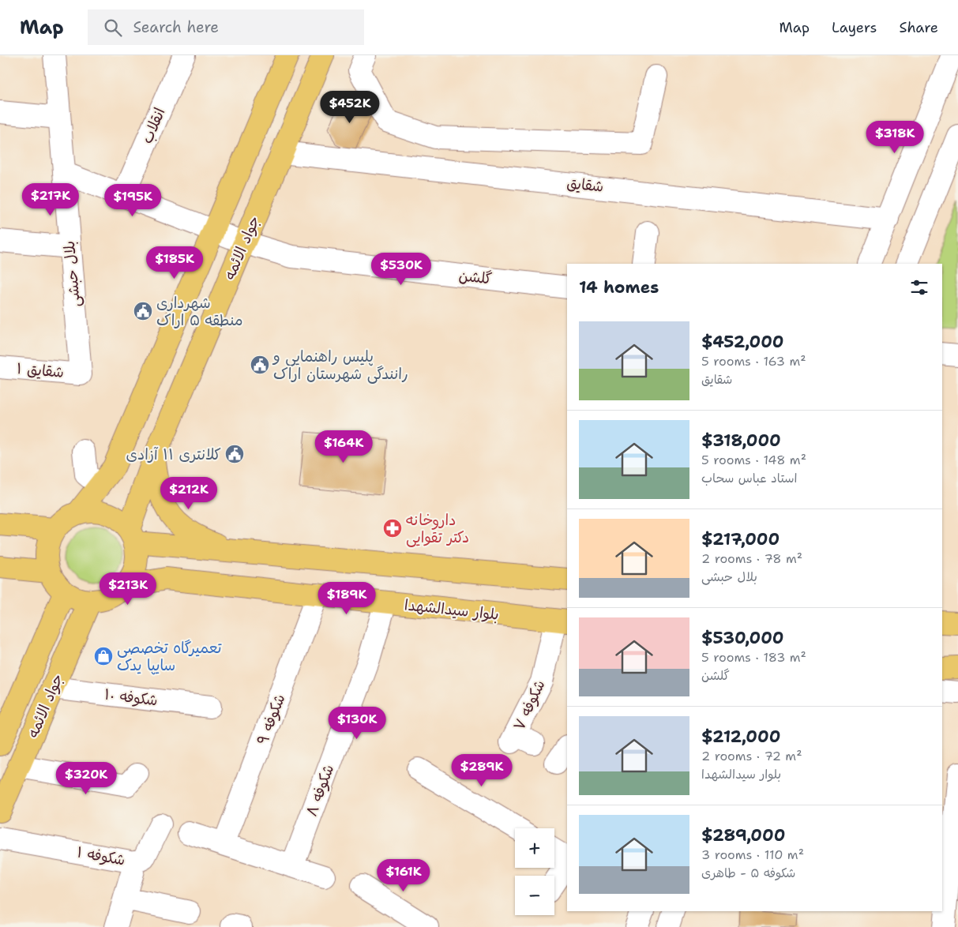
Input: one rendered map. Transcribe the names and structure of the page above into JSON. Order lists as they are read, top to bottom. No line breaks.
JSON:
{"streets":{"main road":["جواد الائمه","بلوار سیدالشهدا"],"street":["انقلاب","شقایق","بلال حبشی","گلشن","شقایق ۱","شکوفه ۱۰","شکوفه ۷","شکوفه ۹","شکوفه ۸","شکوفه ۱"]},"crossings":[["انقلاب","گلشن"],["شقایق","جواد الائمه"],["جواد الائمه","گلشن"],["جواد الائمه","بلوار سیدالشهدا"],["جواد الائمه","شکوفه ۱۰"],["بلال حبشی","گلشن"],["بلال حبشی","شقایق ۱"],["بلوار سیدالشهدا","شکوفه ۷"],["بلوار سیدالشهدا","شکوفه ۹"],["بلوار سیدالشهدا","شکوفه ۸"]],"places":{"public building":["شهرداری منطقه ۵ اراک","پلیس راهنمایی و رانندگی شهرستان اراک","کلانتری ۱۱ آزادی"],"pharmacy":["داروخانه دکتر تقوایی"],"shop":["تعمیرگاه تخصصی سایپا یدک"]},"page":{"header":"Map","search":"Search here","nav":["Map","Layers","Share"],"price":["$452K","$318K","$217K","$195K","$185K","$530K","$164K","$212K","$213K","$189K","$130K","$289K","$320K","$161K"],"heading":"14 homes","list":[{"name":"$452,000","note":"5 rooms · 163 m² · شقایق"},{"name":"$318,000","note":"5 rooms · 148 m² · استاد عباس سحاب"},{"name":"$217,000","note":"2 rooms · 78 m² · بلال حبشی"},{"name":"$530,000","note":"5 rooms · 183 m² · گلشن"},{"name":"$212,000","note":"2 rooms · 72 m² · بلوار سیدالشهدا"},{"name":"$289,000","note":"3 rooms · 110 m² · شکوفه ۵ - طاهری"}],"map_buttons":["+","−"]}}
